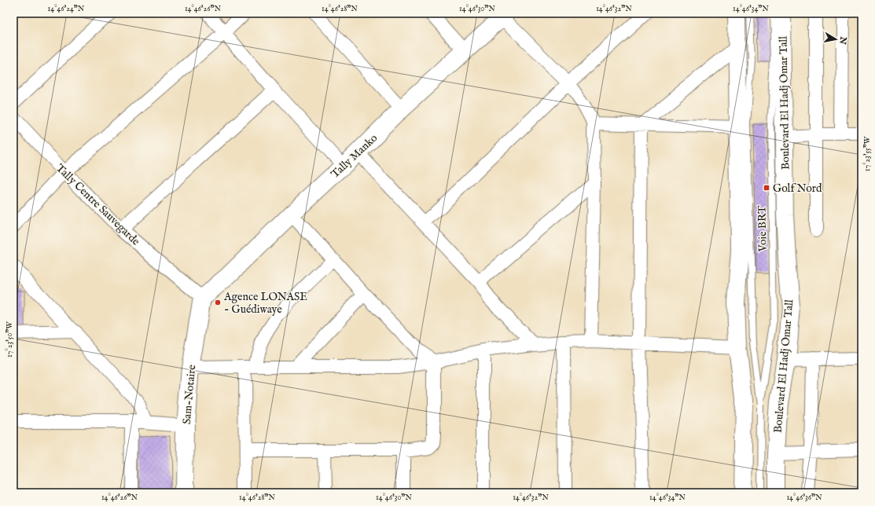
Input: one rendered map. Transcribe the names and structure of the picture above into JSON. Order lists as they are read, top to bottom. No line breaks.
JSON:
{"streets":{"main road":["Boulevard El Hadj Omar Tall","Tally Manko","Sam-Notaire"],"street":["Tally Centre Sauvegarde"],"lane":["Voie BRT"]},"crossings":[["Tally Manko","Tally Centre Sauvegarde"],["Tally Manko","Sam-Notaire"],["Tally Centre Sauvegarde","Sam-Notaire"]],"places":{"transit":["Golf Nord"],"other":["Agence LONASE - Guédiwaye"]},"north":"right","coordinates":["14°46'24\"N","14°46'26\"N","14°46'28\"N","14°46'30\"N","14°46'32\"N","14°46'34\"N","17°23'55\"W","17°23'50\"W","14°46'36\"N"]}
